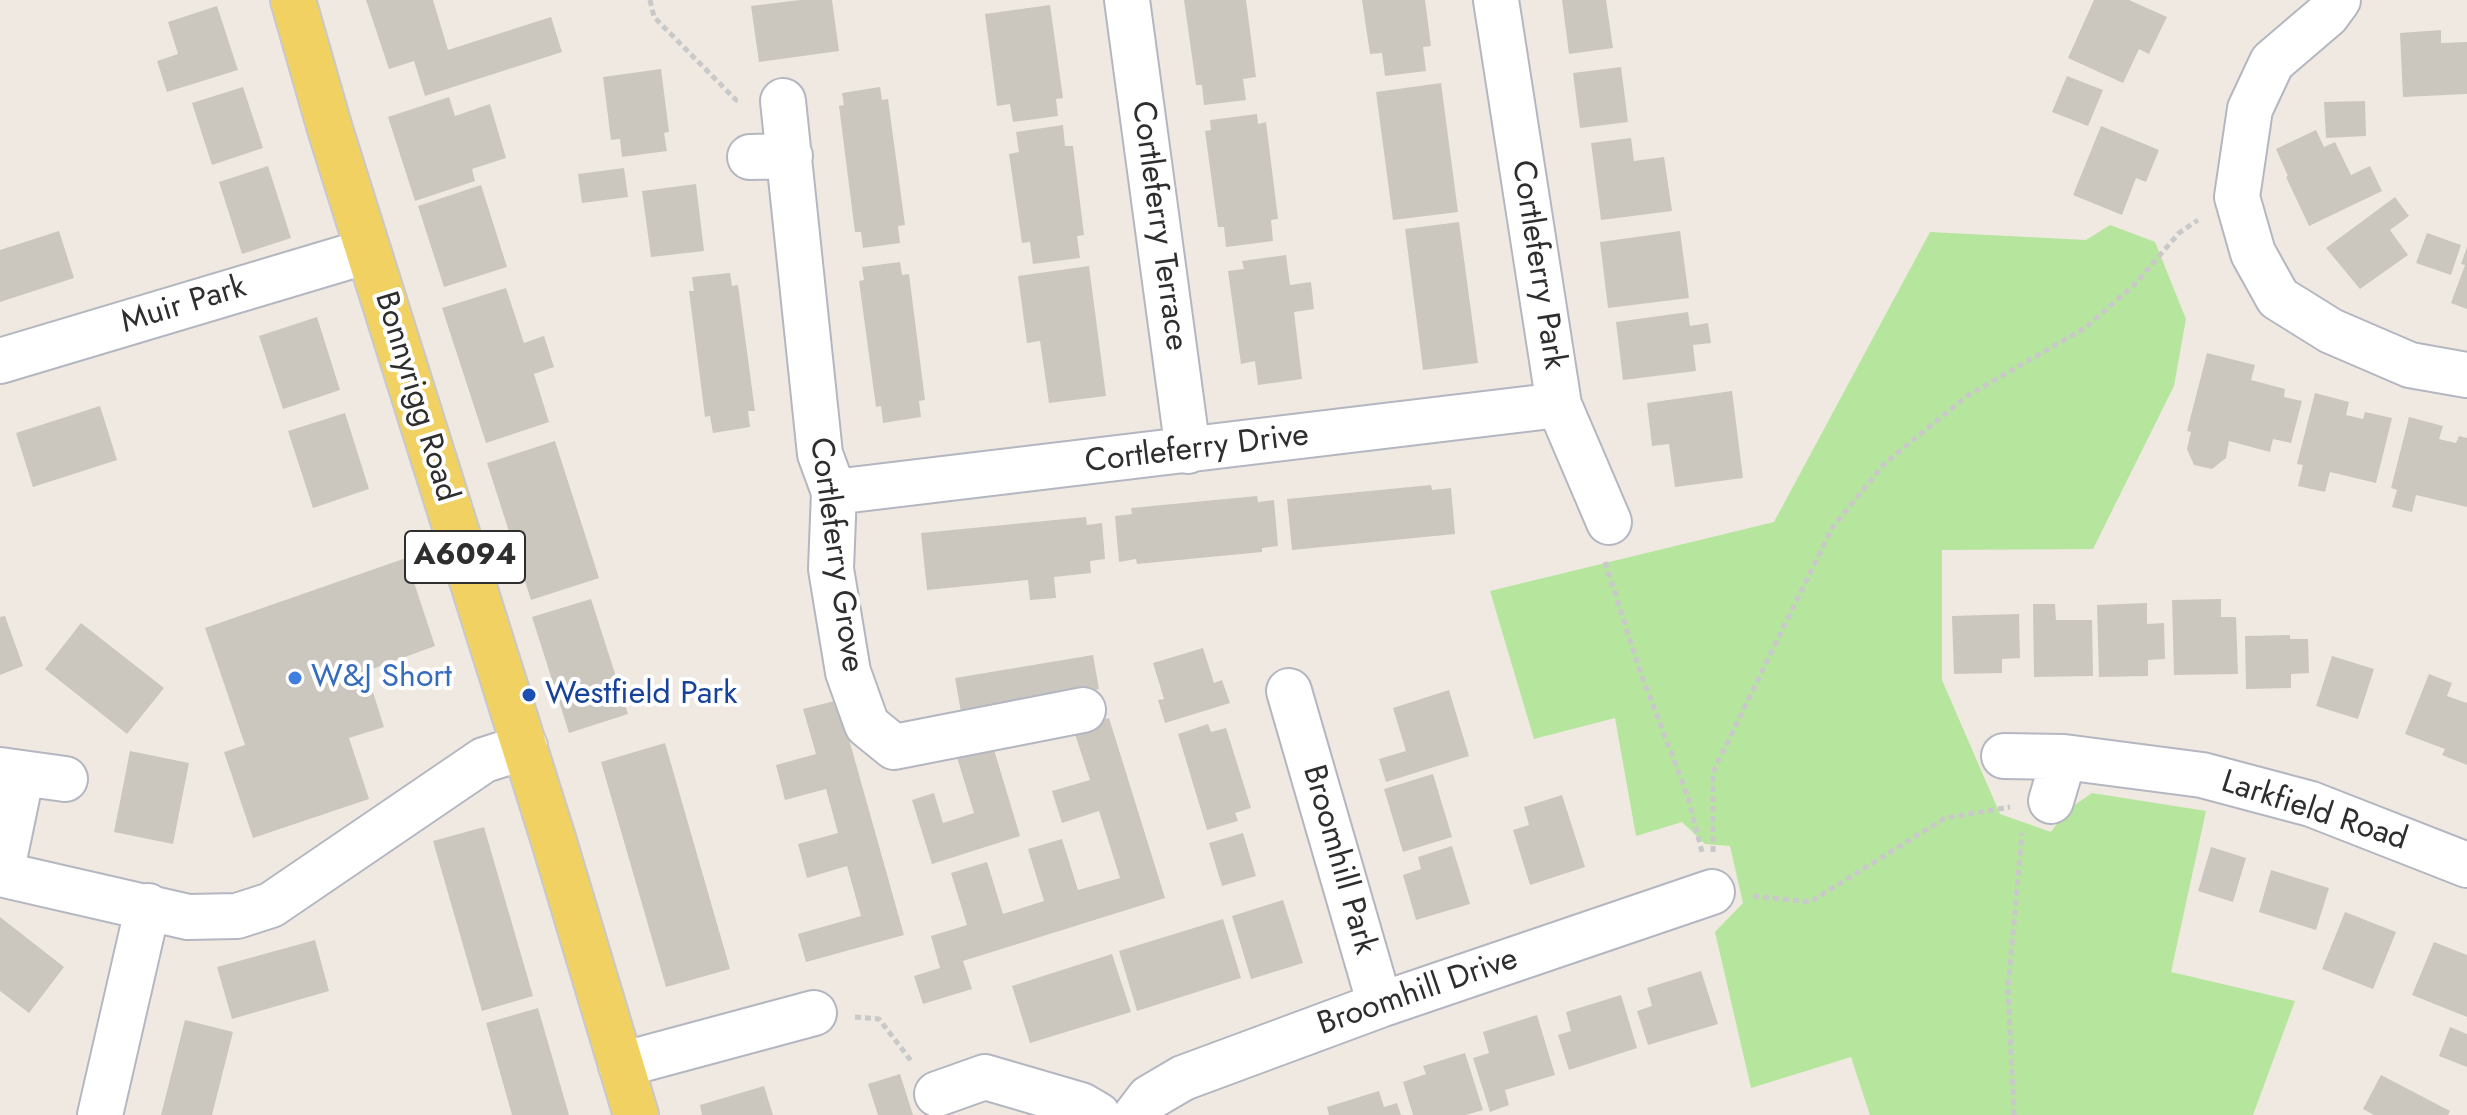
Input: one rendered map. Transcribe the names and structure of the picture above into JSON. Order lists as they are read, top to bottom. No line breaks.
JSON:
{"streets":{"main road":["Bonnyrigg Road","A6094"],"street":["Cortleferry Terrace","Cortleferry Park","Muir Park","Cortleferry Drive","Cortleferry Grove","Larkfield Road","Broomhill Park","Broomhill Drive"]},"crossings":[["Cortleferry Terrace","Cortleferry Drive"],["Cortleferry Park","Cortleferry Drive"],["Muir Park","Bonnyrigg Road"],["Cortleferry Drive","Cortleferry Grove"],["Broomhill Park","Broomhill Drive"]],"places":["W&J Short","Westfield Park"]}
